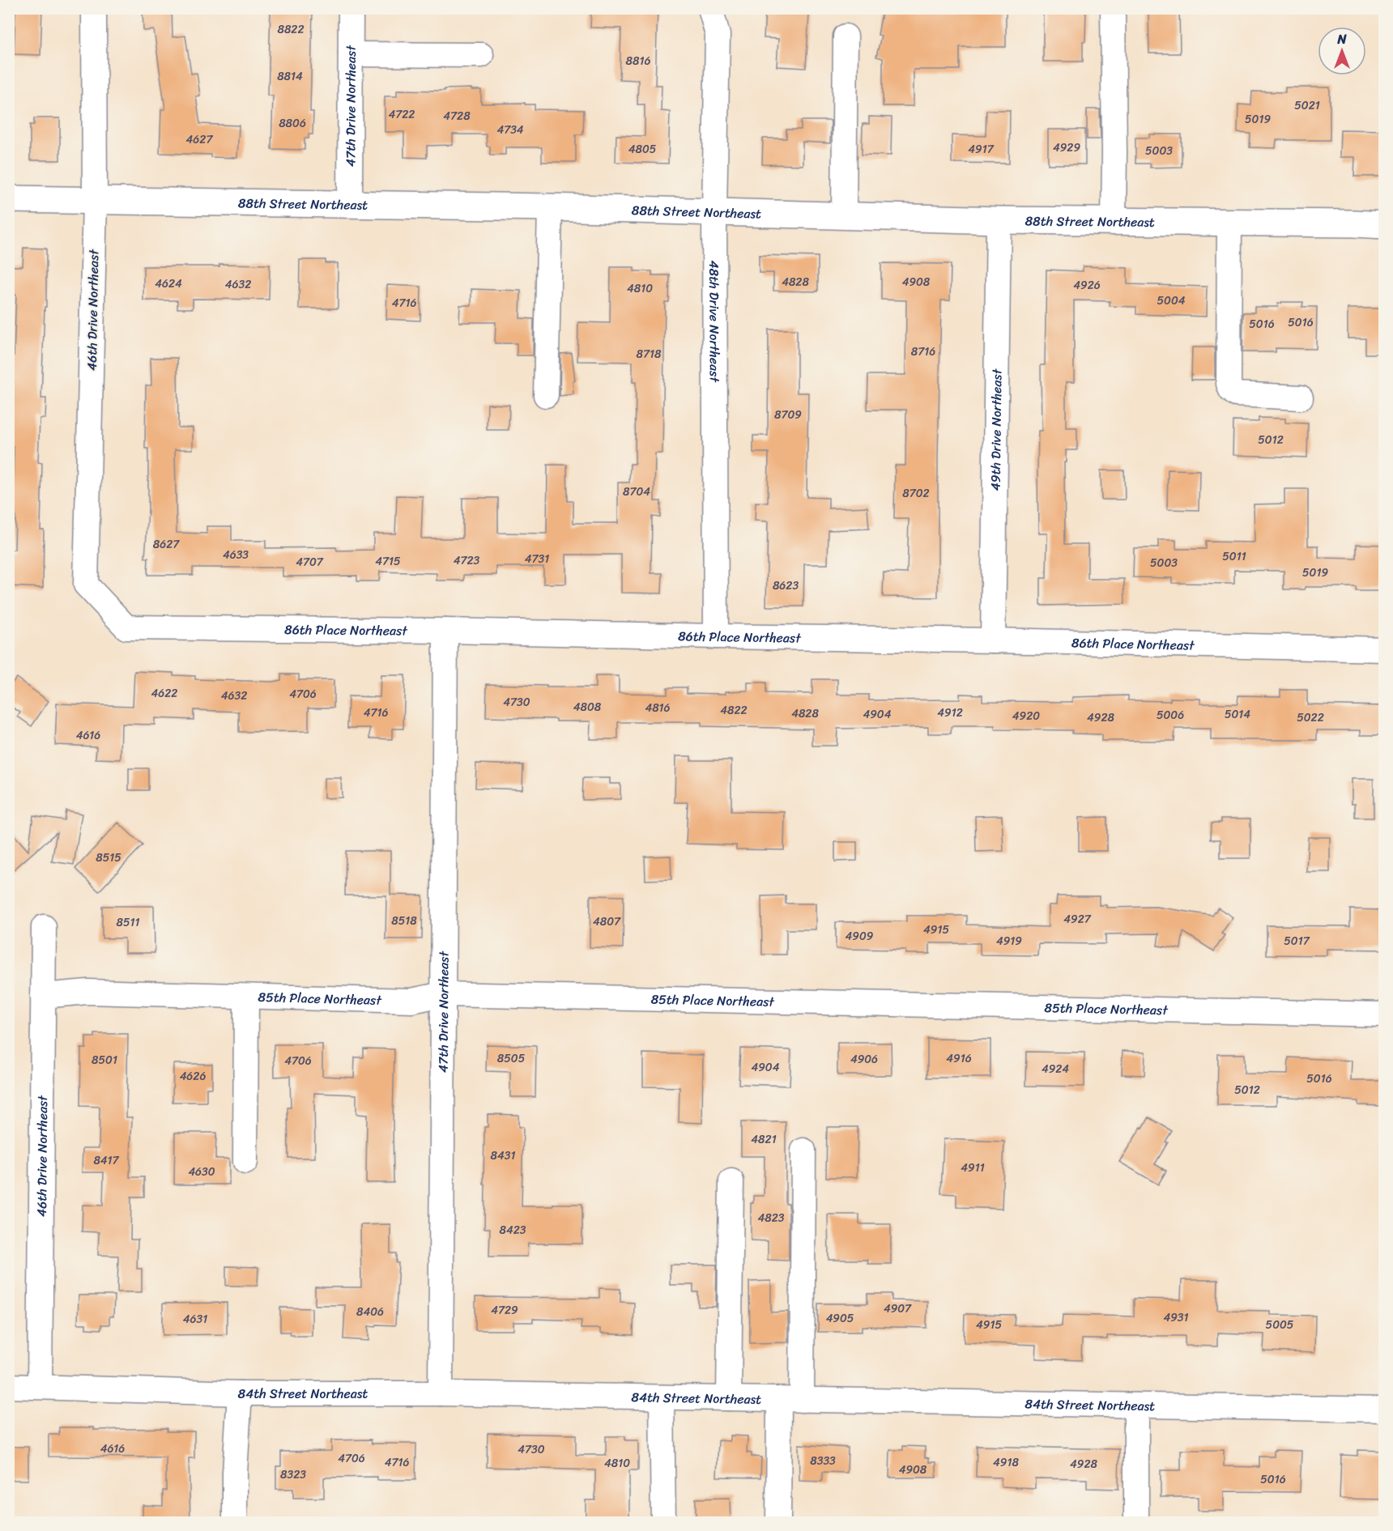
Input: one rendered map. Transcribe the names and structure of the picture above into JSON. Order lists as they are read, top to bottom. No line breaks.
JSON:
{"streets":{"main road":["88th Street Northeast"],"street":["47th Drive Northeast","46th Drive Northeast","48th Drive Northeast","49th Drive Northeast","86th Place Northeast","85th Place Northeast","84th Street Northeast"]},"crossings":[["47th Drive Northeast","88th Street Northeast"],["47th Drive Northeast","86th Place Northeast"],["47th Drive Northeast","85th Place Northeast"],["47th Drive Northeast","84th Street Northeast"],["88th Street Northeast","46th Drive Northeast"],["88th Street Northeast","48th Drive Northeast"],["88th Street Northeast","49th Drive Northeast"],["46th Drive Northeast","86th Place Northeast"],["46th Drive Northeast","85th Place Northeast"],["46th Drive Northeast","84th Street Northeast"],["48th Drive Northeast","86th Place Northeast"],["49th Drive Northeast","86th Place Northeast"]],"house_numbers":["8822","8816","8814","5021","4722","4728","5019","8806","4734","4627","4929","4805","4917","5003","4828","4908","4624","4632","4926","4810","5004","4716","5016","5016","8716","8718","8709","5012","8704","8702","8627","4633","5011","4731","4723","4715","4707","5003","5019","8623","4622","4706","4632","4730","4808","4816","4822","4716","4912","4828","4904","5014","5006","4920","4928","5022","4616","8515","4927","8518","4807","8511","4915","4909","4919","5017","8505","4916","4906","8501","4706","4904","4924","4626","5016","5012","4821","8431","8417","4911","4630","4823","8423","4907","4729","8406","4931","4905","4631","4915","5005","4616","4730","4706","8333","4716","4918","4810","4928","4908","8323","5016"],"north":"top"}
